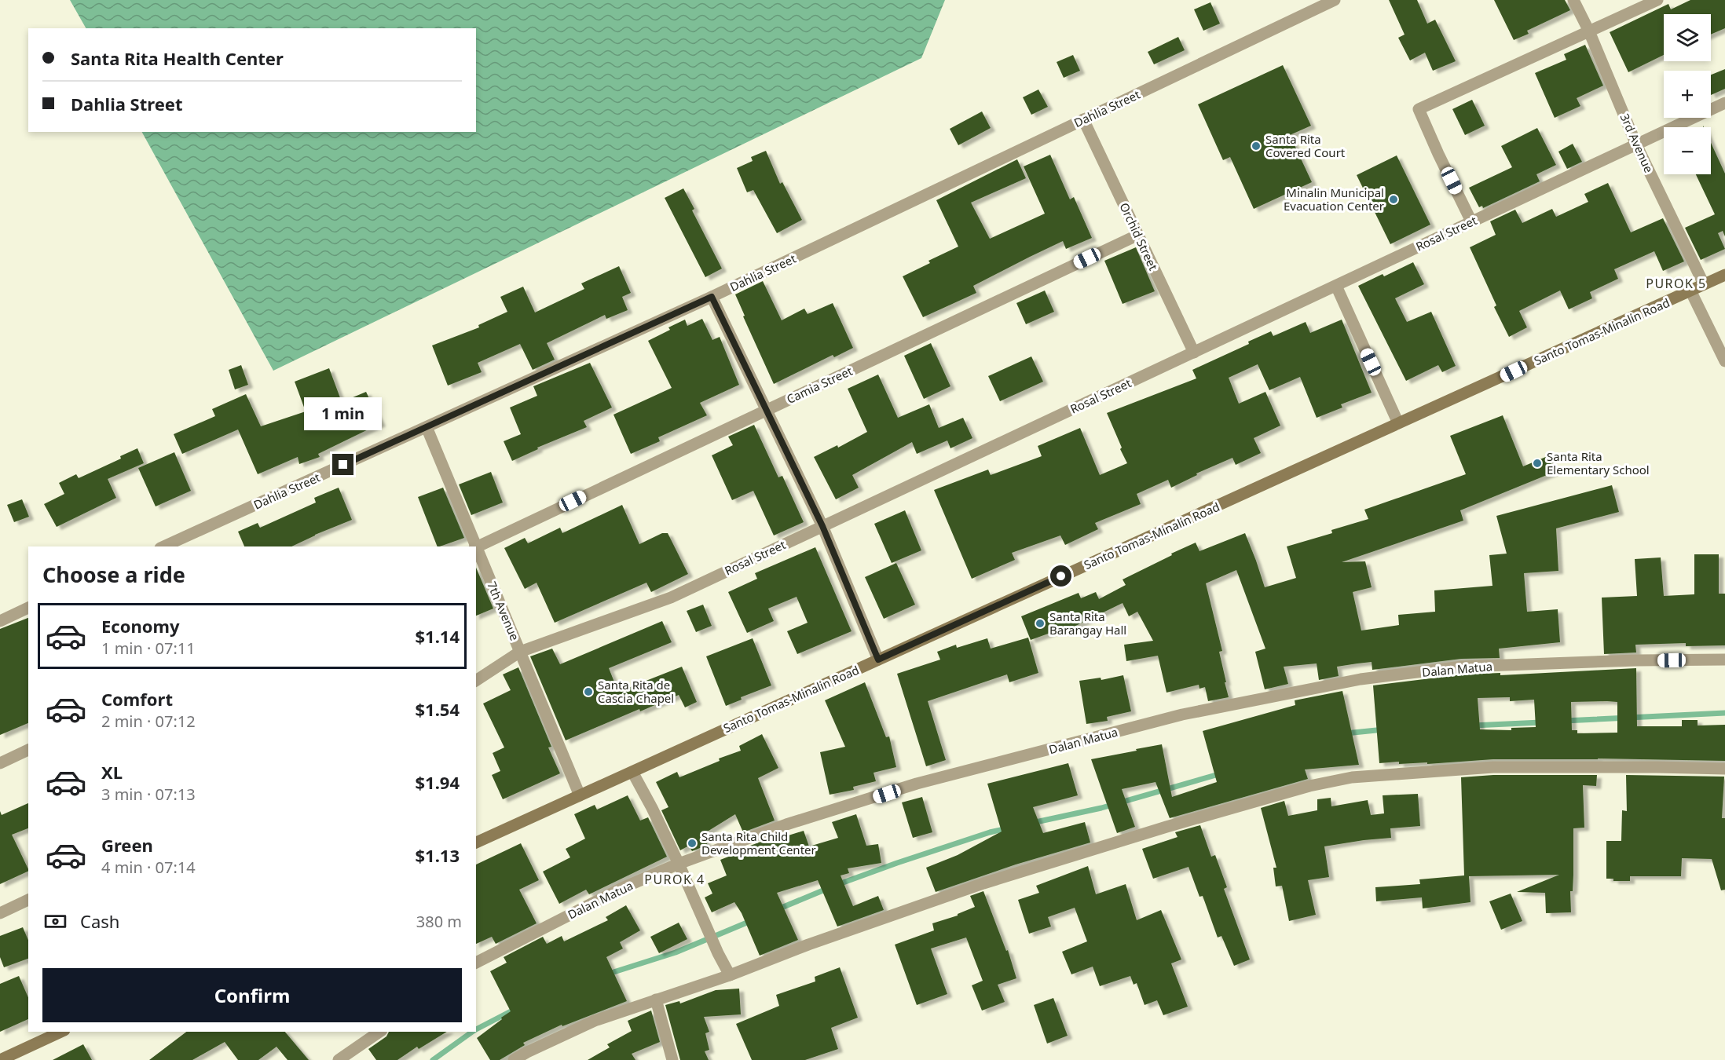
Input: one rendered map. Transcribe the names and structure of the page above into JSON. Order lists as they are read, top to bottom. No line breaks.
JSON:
{"streets":{"main road":["Santo Tomas-Minalin Road"],"street":["Dahlia Street","3rd Avenue","Rosal Street","Orchid Street","Camia Street","7th Avenue","Dalan Matua"]},"crossings":[["Dahlia Street","Orchid Street"],["Dahlia Street","7th Avenue"],["3rd Avenue","Rosal Street"],["3rd Avenue","Santo Tomas-Minalin Road"],["Rosal Street","Orchid Street"],["Rosal Street","7th Avenue"],["Orchid Street","Camia Street"],["Santo Tomas-Minalin Road","7th Avenue"]],"districts":["PUROK 5","PUROK 4"],"places":["Santa Rita Covered Court","Minalin Municipal Evacuation Center","Santa Rita Elementary School","Santa Rita Barangay Hall","Santa Rita de Cascia Chapel","Santa Rita Child Development Center"],"page":{"map_buttons":["+","−"],"banner":["Santa Rita Health Center","Dahlia Street"],"bubble":"1 min","heading":"Choose a ride","list":[{"name":"Economy","note":"1 min · 07:11","value":"$1.14"},{"name":"Comfort","note":"2 min · 07:12","value":"$1.54"},{"name":"XL","note":"3 min · 07:13","value":"$1.94"},{"name":"Green","note":"4 min · 07:14","value":"$1.13"}],"pay":["Cash","380 m"],"buttons":"Confirm"}}
